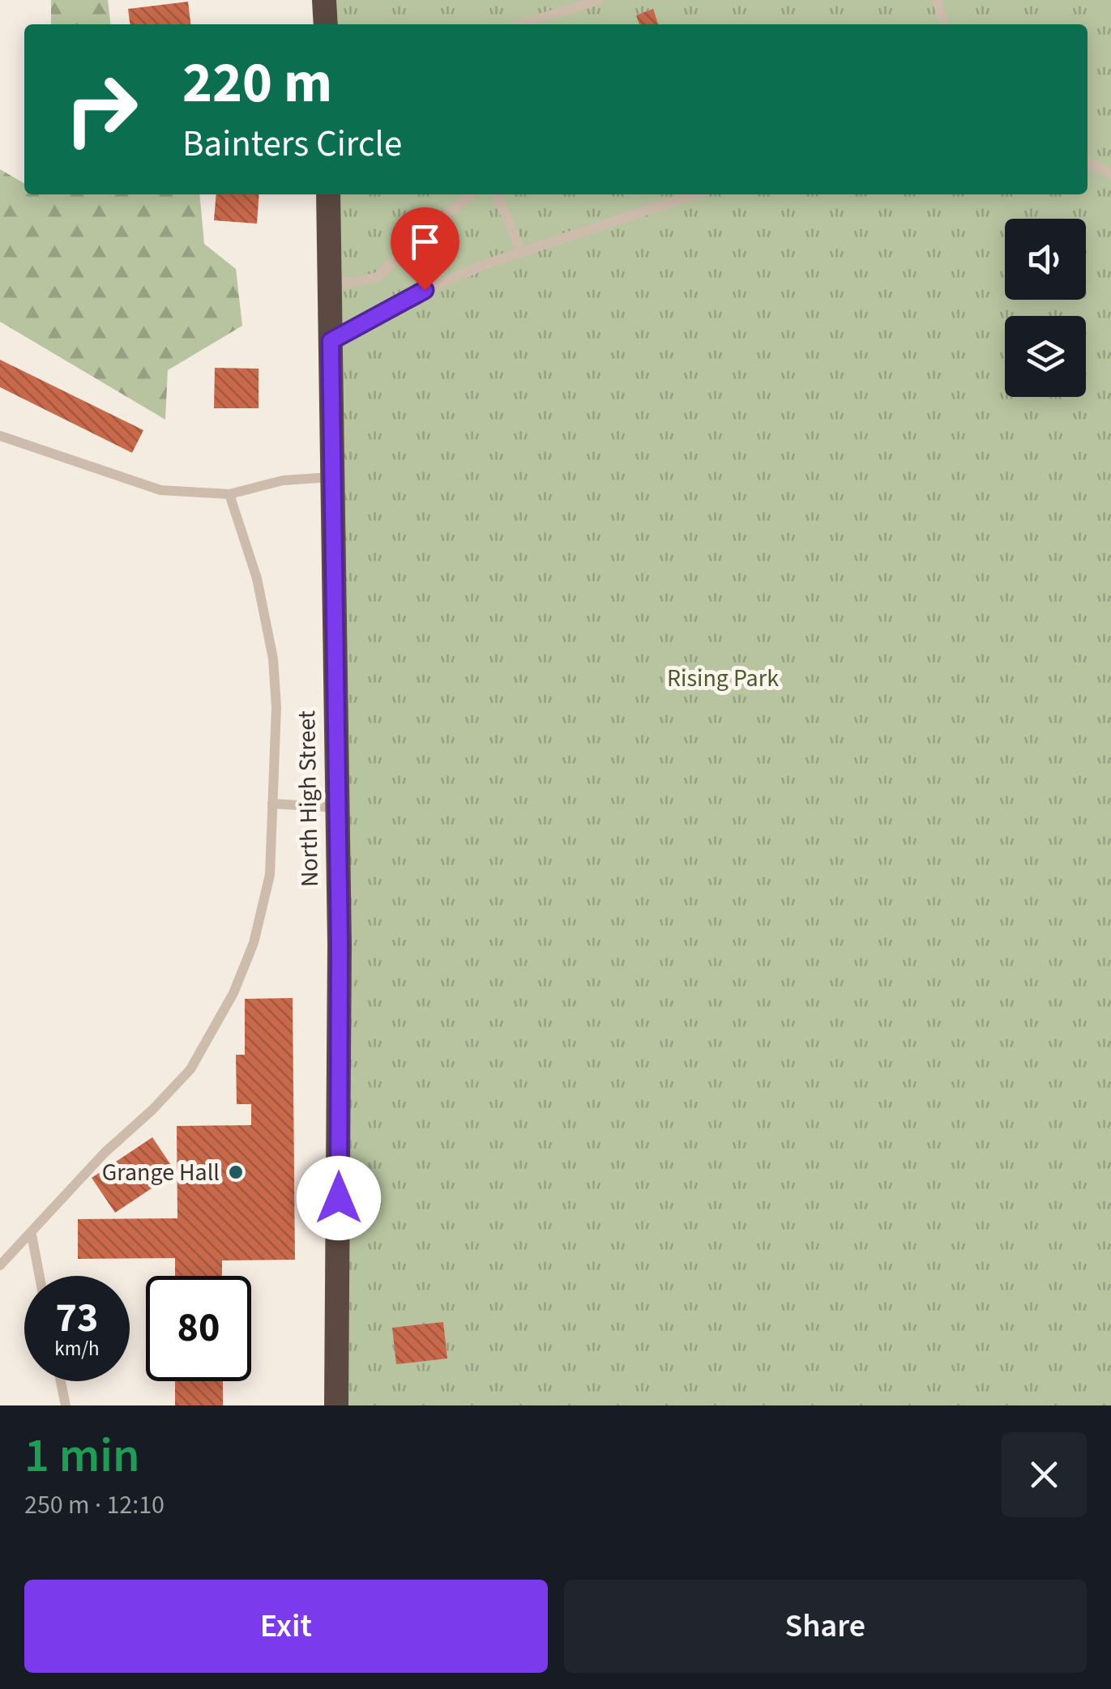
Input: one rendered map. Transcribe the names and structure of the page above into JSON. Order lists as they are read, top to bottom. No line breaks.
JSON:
{"streets":{"highway":["North High Street"]},"parks":["Rising Park"],"places":["Grange Hall"],"page":{"turn":["220 m","Bainters Circle"],"speed":"73 km/h","limit":"80","heading":["1 min","250 m · 12:10"],"buttons":["Exit","Share"]}}
